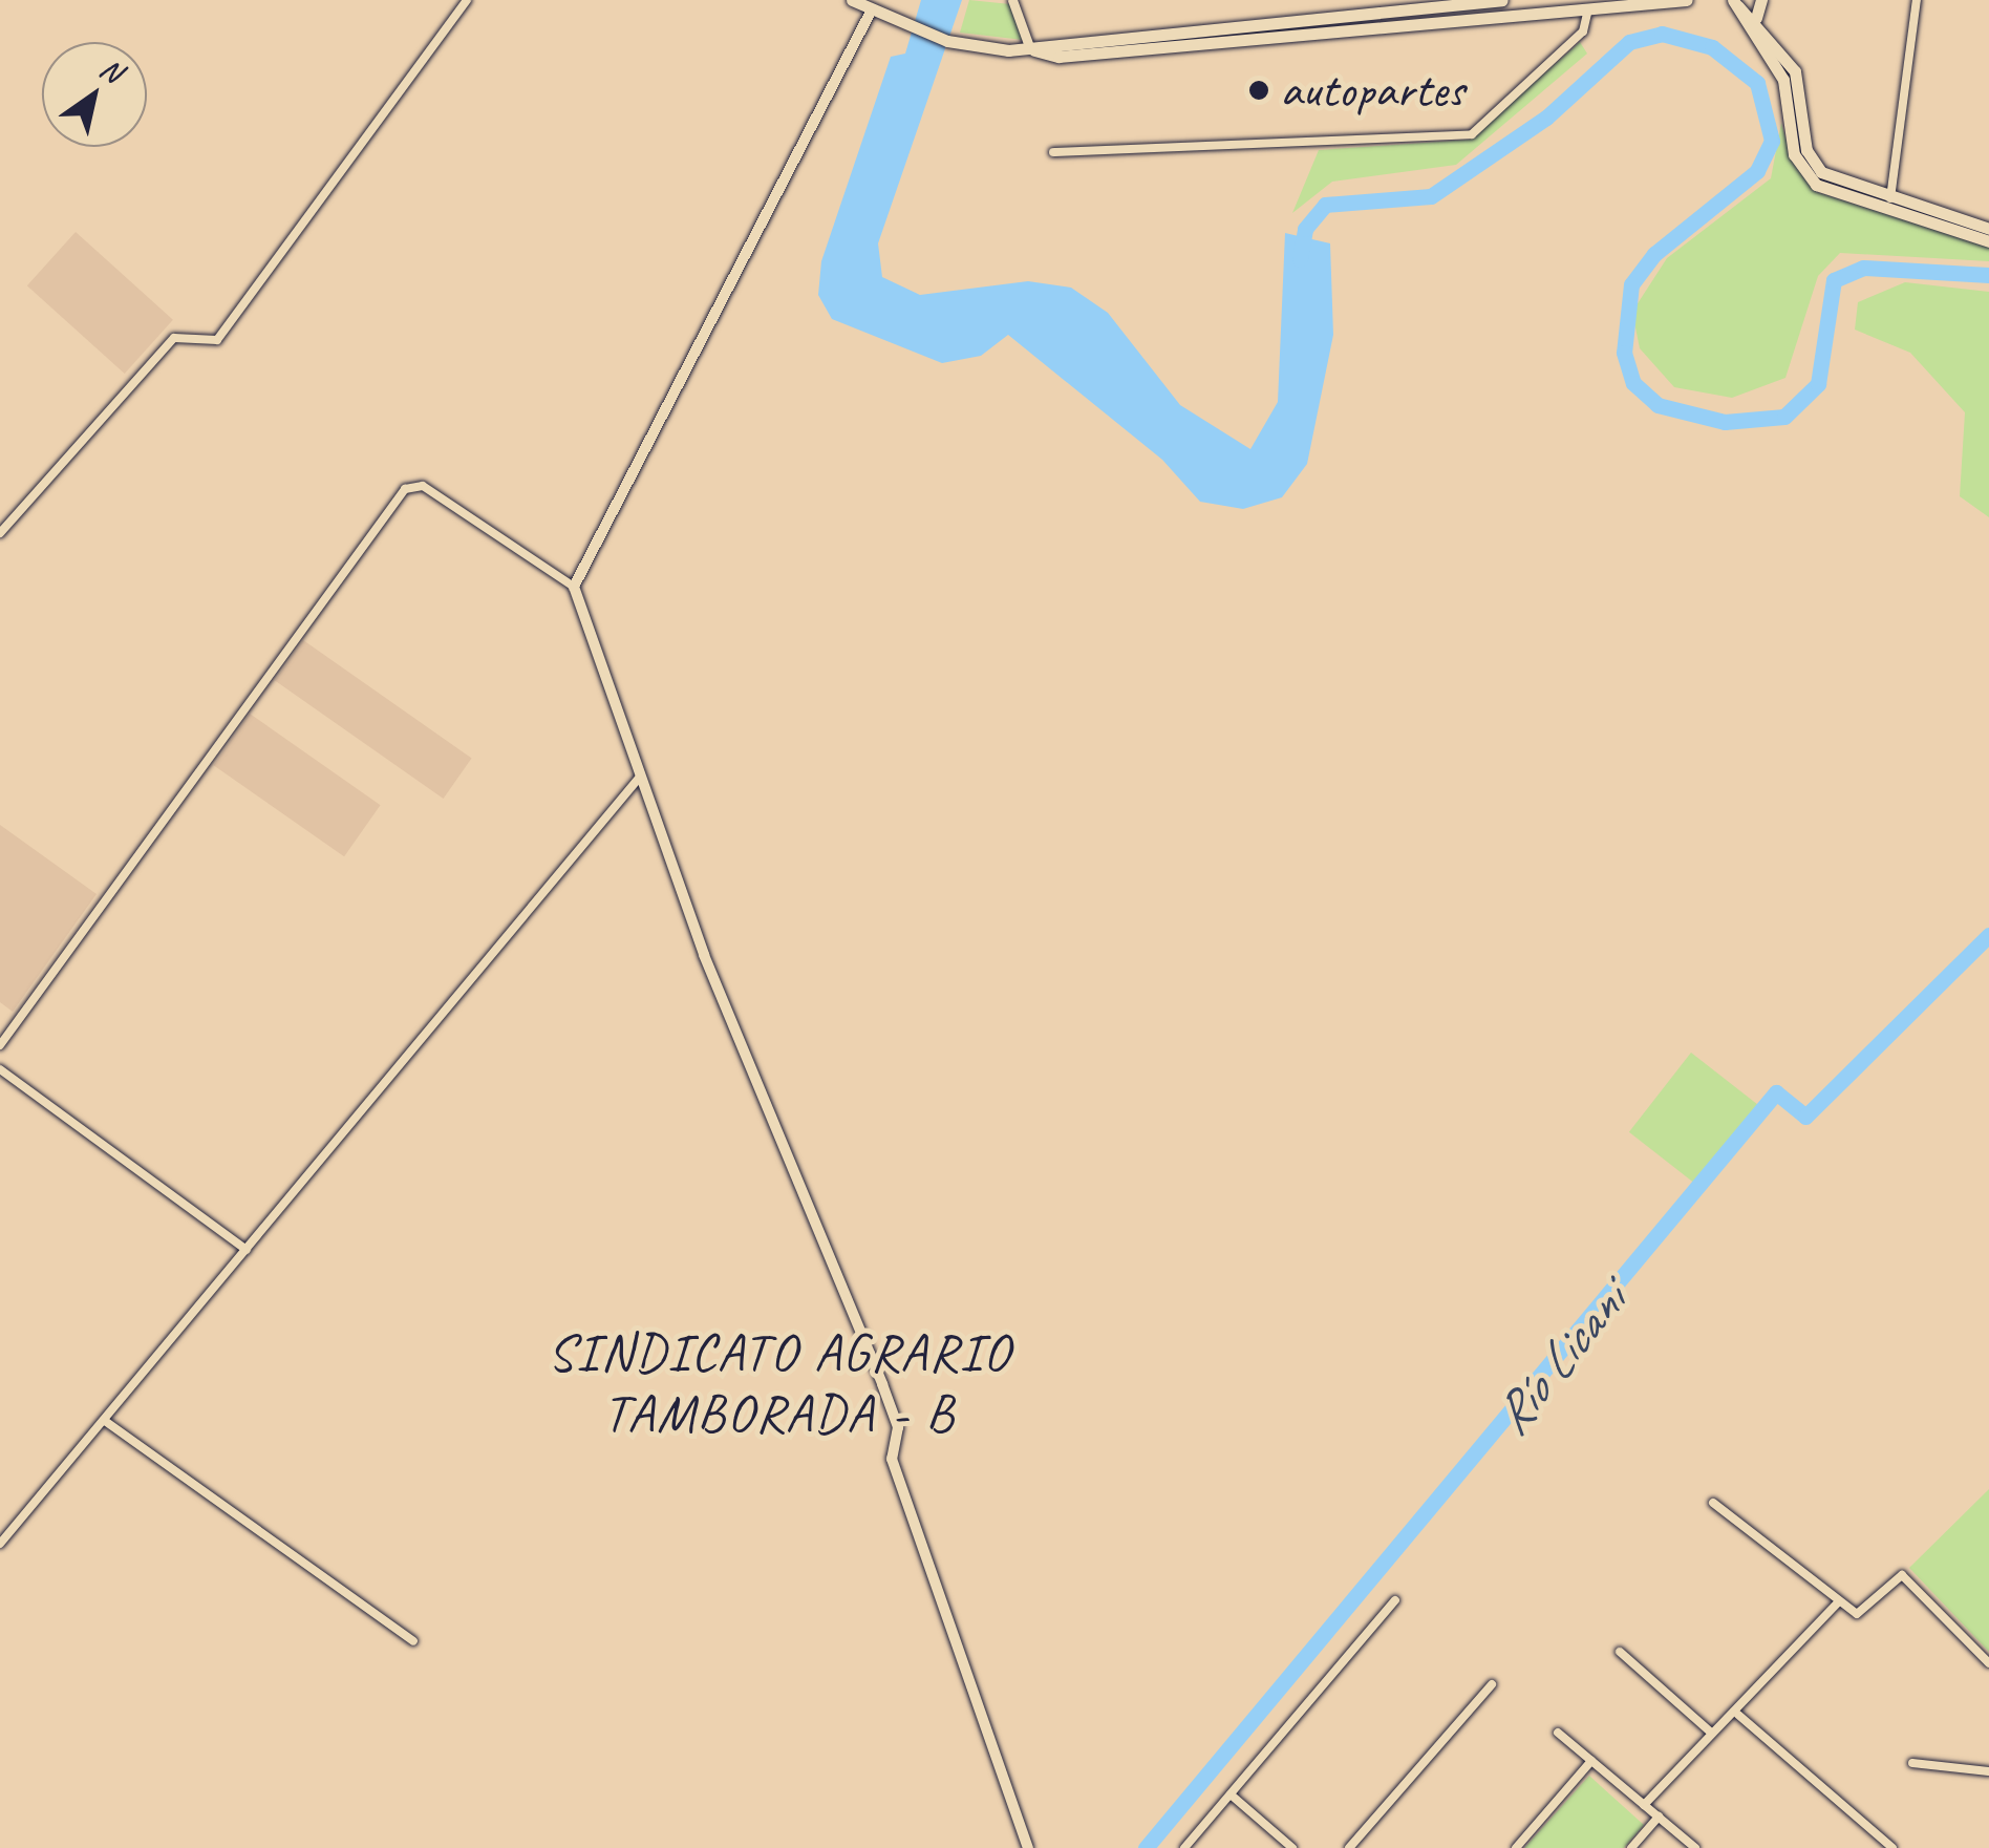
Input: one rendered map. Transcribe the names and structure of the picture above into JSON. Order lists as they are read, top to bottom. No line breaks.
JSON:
{"districts":["SINDICATO AGRARIO TAMBORADA - B"],"water":["Río Licani"],"places":["autopartes"],"north":"top right"}
